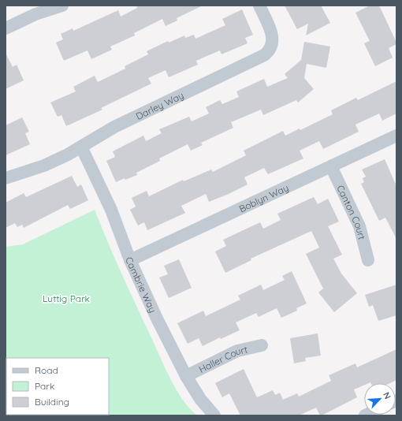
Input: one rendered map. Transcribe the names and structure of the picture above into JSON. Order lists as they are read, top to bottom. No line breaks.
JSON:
{"streets":{"street":["Darley Way","Boblyn Way","Canton Court","Cambrie Way","Haller Court"]},"crossings":[["Darley Way","Cambrie Way"],["Boblyn Way","Canton Court"],["Boblyn Way","Cambrie Way"],["Cambrie Way","Haller Court"]],"parks":["Luttig Park"],"legend":["Road","Park","Building"],"north":"top right"}
